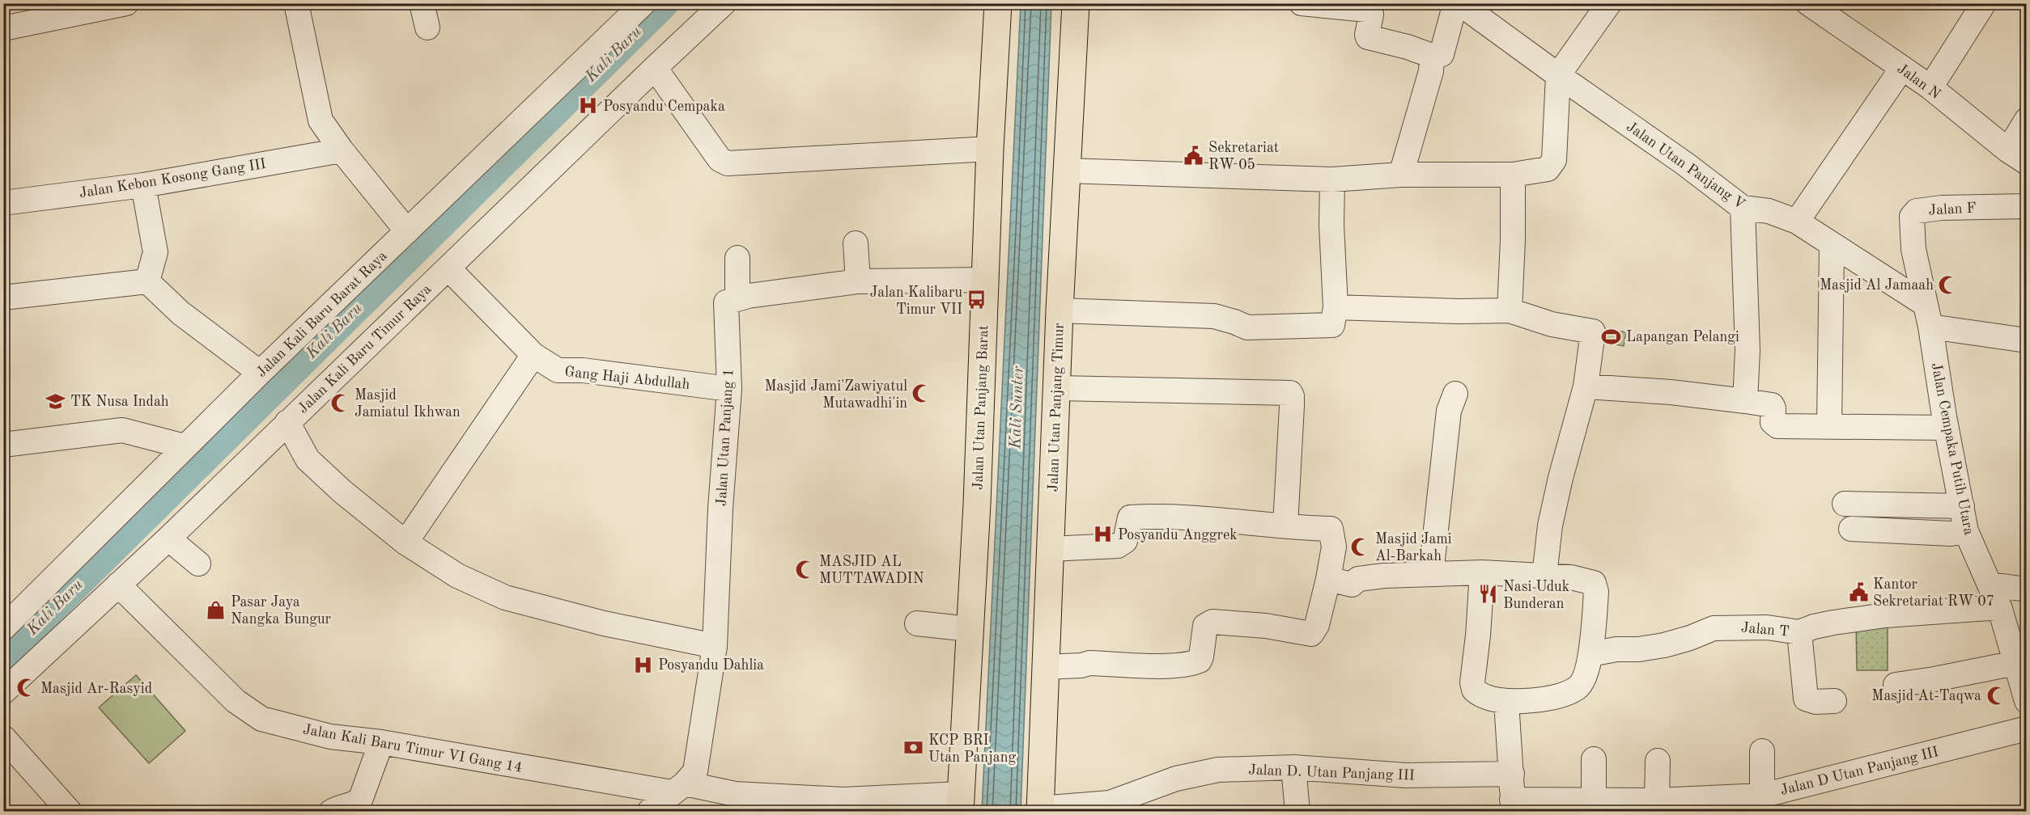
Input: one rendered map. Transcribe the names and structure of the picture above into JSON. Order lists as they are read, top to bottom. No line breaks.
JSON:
{"streets":{"main road":["Jalan Utan Panjang Barat","Jalan Utan Panjang Timur"],"street":["Jalan N","Jalan Utan Panjang V","Jalan Kebon Kosong Gang III","Jalan F","Jalan Kali Baru Barat Raya","Jalan Kali Baru Timur Raya","Gang Haji Abdullah","Jalan Utan Panjang 1","Jalan Cempaka Putih Utara","Jalan T","Jalan Kali Baru Timur VI Gang 14","Jalan D Utan Panjang III","Jalan D. Utan Panjang III"]},"crossings":[["Jalan Utan Panjang V","Jalan F"],["Jalan Utan Panjang V","Jalan Cempaka Putih Utara"],["Jalan F","Jalan Cempaka Putih Utara"],["Jalan Kali Baru Timur Raya","Gang Haji Abdullah"],["Jalan Kali Baru Timur Raya","Jalan Kali Baru Timur VI Gang 14"],["Gang Haji Abdullah","Jalan Utan Panjang 1"],["Jalan Utan Panjang Barat","Jalan Kali Baru Timur VI Gang 14"],["Jalan Utan Panjang Timur","Jalan D. Utan Panjang III"],["Jalan Utan Panjang 1","Jalan Kali Baru Timur VI Gang 14"],["Jalan Cempaka Putih Utara","Jalan T"],["Jalan T","Jalan D Utan Panjang III"],["Jalan D Utan Panjang III","Jalan D. Utan Panjang III"]],"water":["Kali Baru","Kali Sunter"],"places":{"hospital":["Posyandu Cempaka","Posyandu Anggrek","Posyandu Dahlia"],"public building":["Sekretariat RW 05","Kantor Sekretariat RW 07"],"mosque":["Masjid Al Jamaah","Masjid Jami'Zawiyatul Mutawadhi'in","Masjid Jamiatul Ikhwan","Masjid Jami Al-Barkah","MASJID AL MUTTAWADIN","Masjid Ar-Rasyid","Masjid At-Taqwa"],"bus stop":["Jalan Kalibaru Timur VII"],"sports":["Lapangan Pelangi"],"school or university":["TK Nusa Indah"],"restaurant":["Nasi Uduk Bunderan"],"shop":["Pasar Jaya Nangka Bungur"],"bank":["KCP BRI Utan Panjang"]}}
